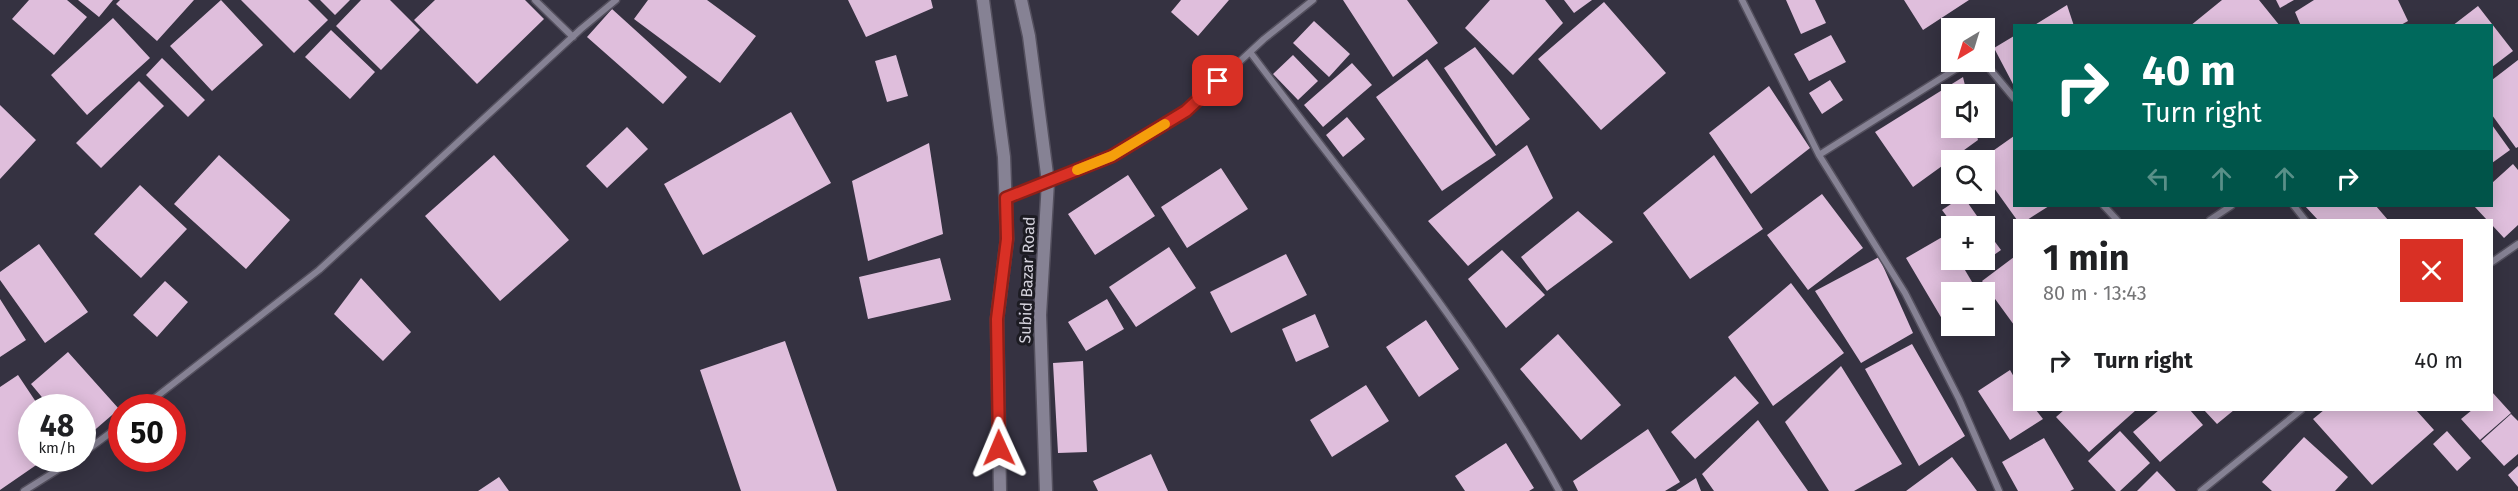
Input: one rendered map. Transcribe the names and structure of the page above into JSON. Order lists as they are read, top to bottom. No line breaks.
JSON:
{"streets":{"main road":["Subid Bazar Road"]},"north":"bottom left","page":{"map_buttons":["+","−"],"turn":["40 m","Turn right"],"heading":["1 min","80 m · 13:43"],"list":[{"name":"Turn right","value":"40 m"}],"speed":"48 km/h","limit":"50"}}
